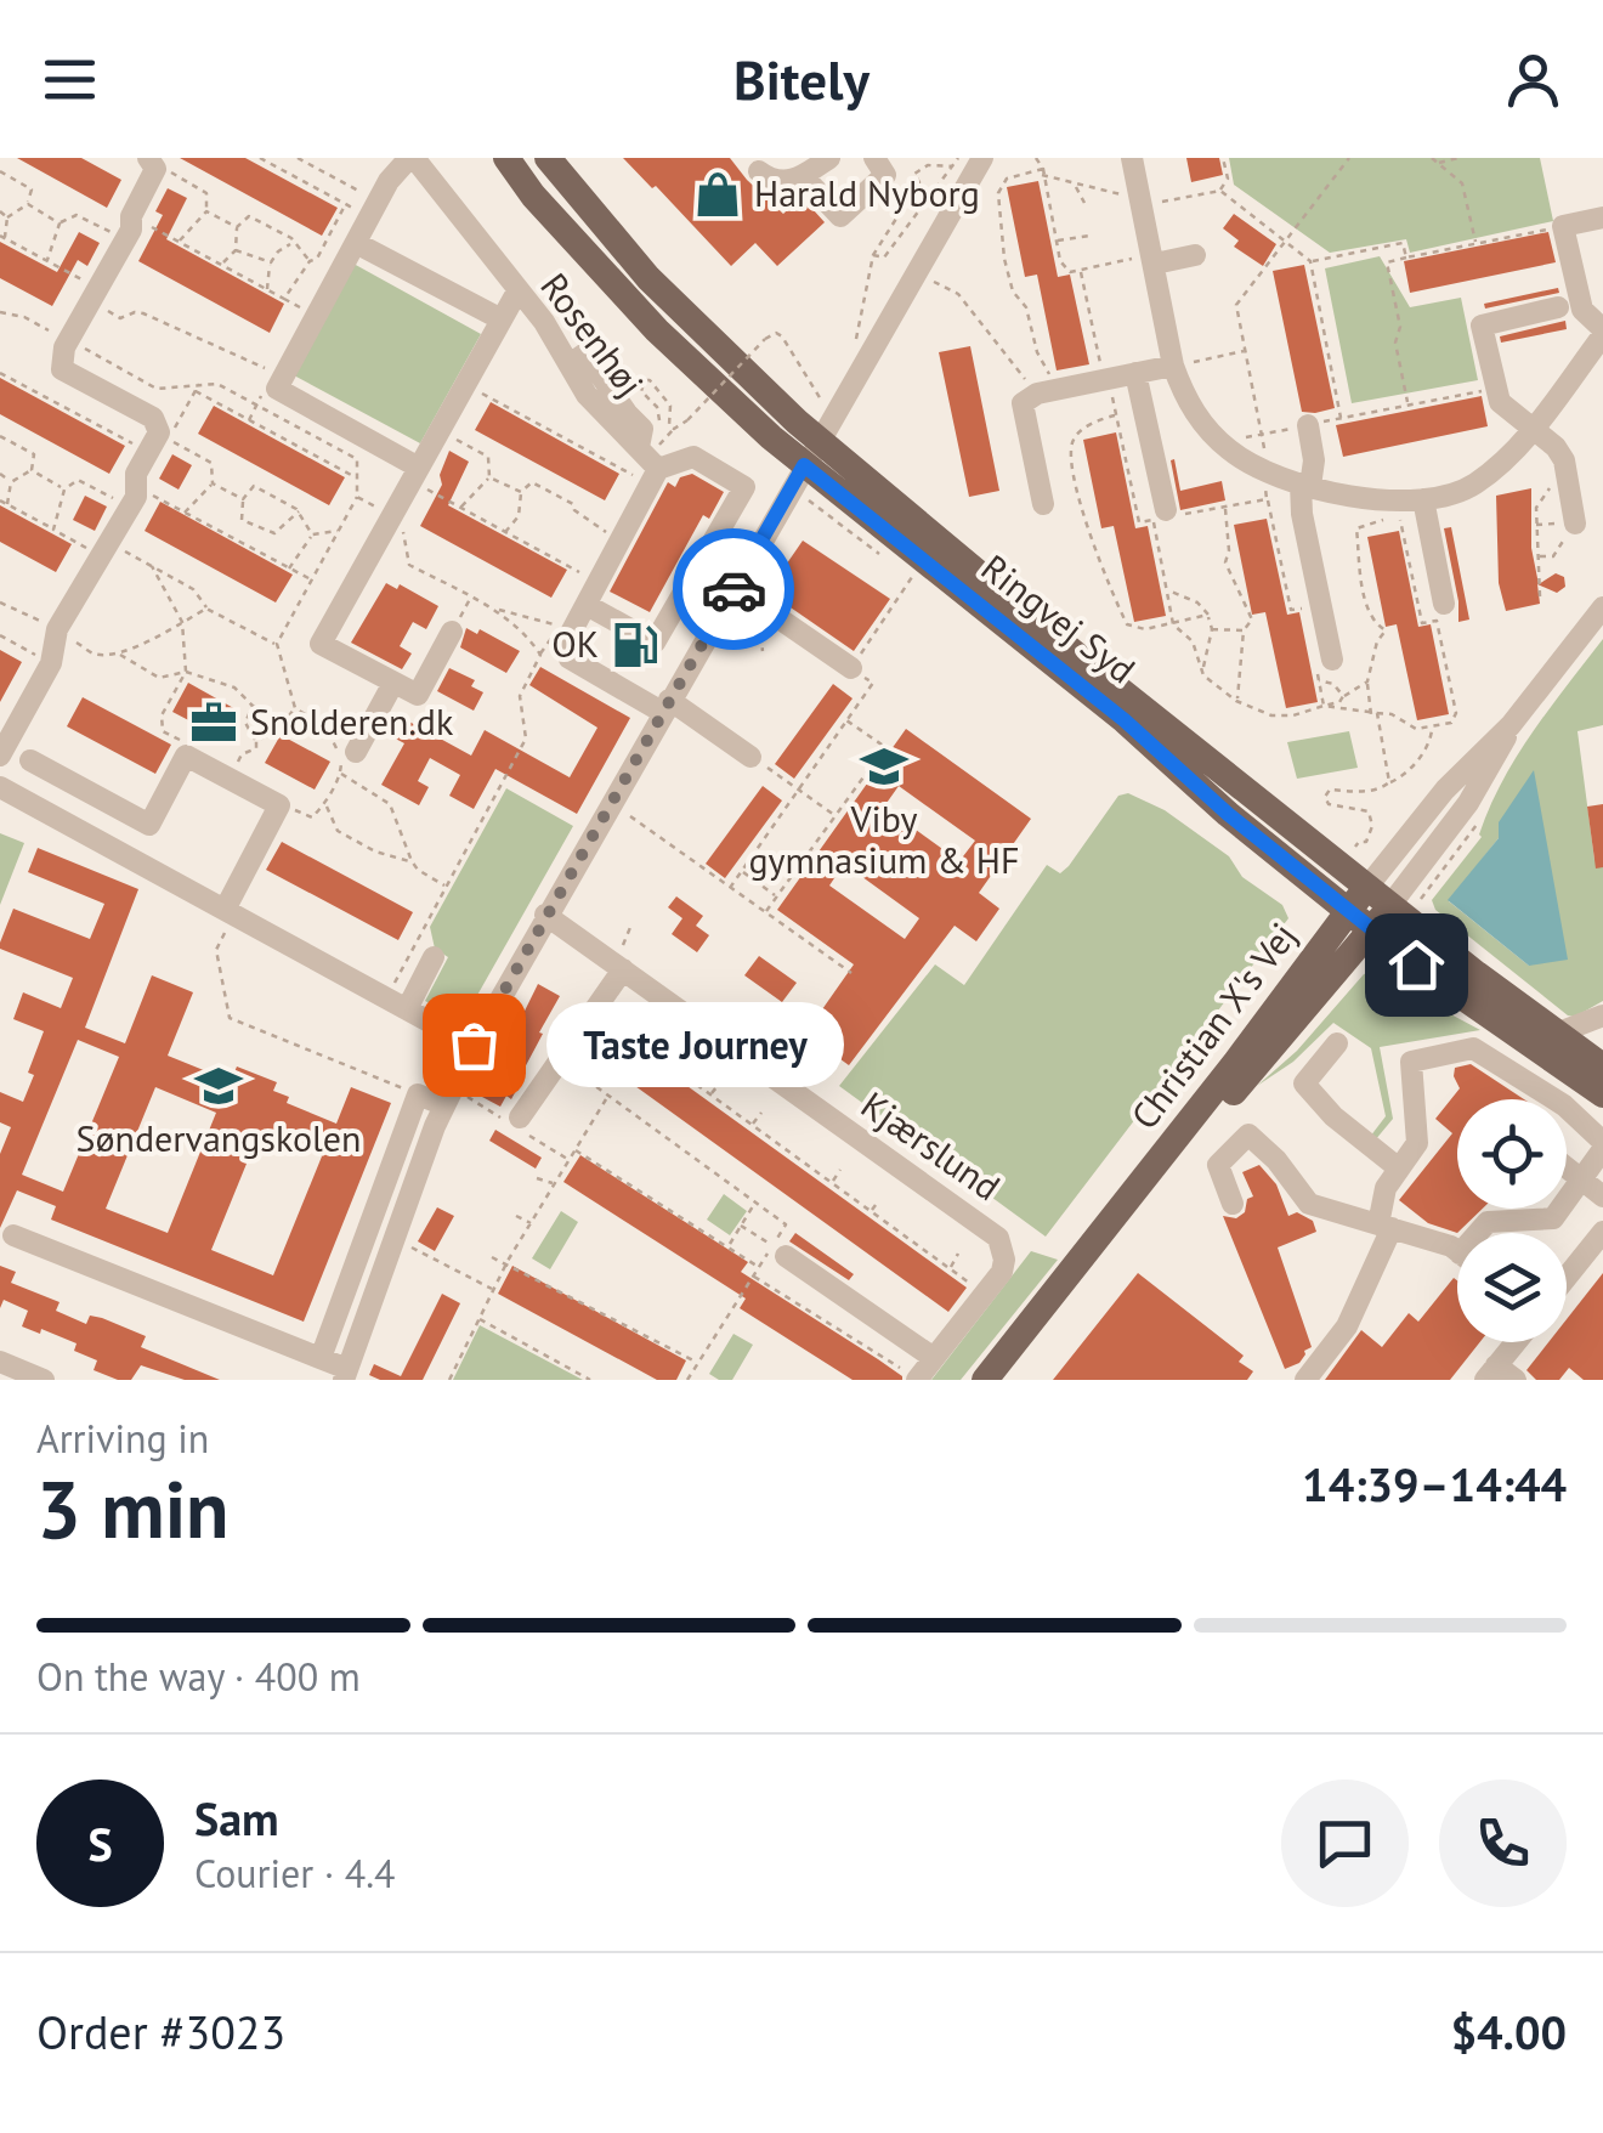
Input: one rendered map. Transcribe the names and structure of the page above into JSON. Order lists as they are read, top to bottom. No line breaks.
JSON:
{"streets":{"main road":["Ringvej Syd","Christian X's Vej"],"street":["Rosenhøj","Kjærslund"]},"crossings":[["Ringvej Syd","Christian X's Vej"]],"places":{"shop":["Harald Nyborg"],"fuel station":["OK"],"office":["Snolderen.dk"],"school or university":["Viby gymnasium & HF","Søndervangskolen"],"other":["Taste Journey"]},"page":{"header":"Bitely","bubble":"Taste Journey","heading":["3 min","Arriving in","14:39–14:44"],"panel":["Sam","Courier · 4.4","Order #3023","$4.00"],"bar":"On the way · 400 m","round":"S"}}
